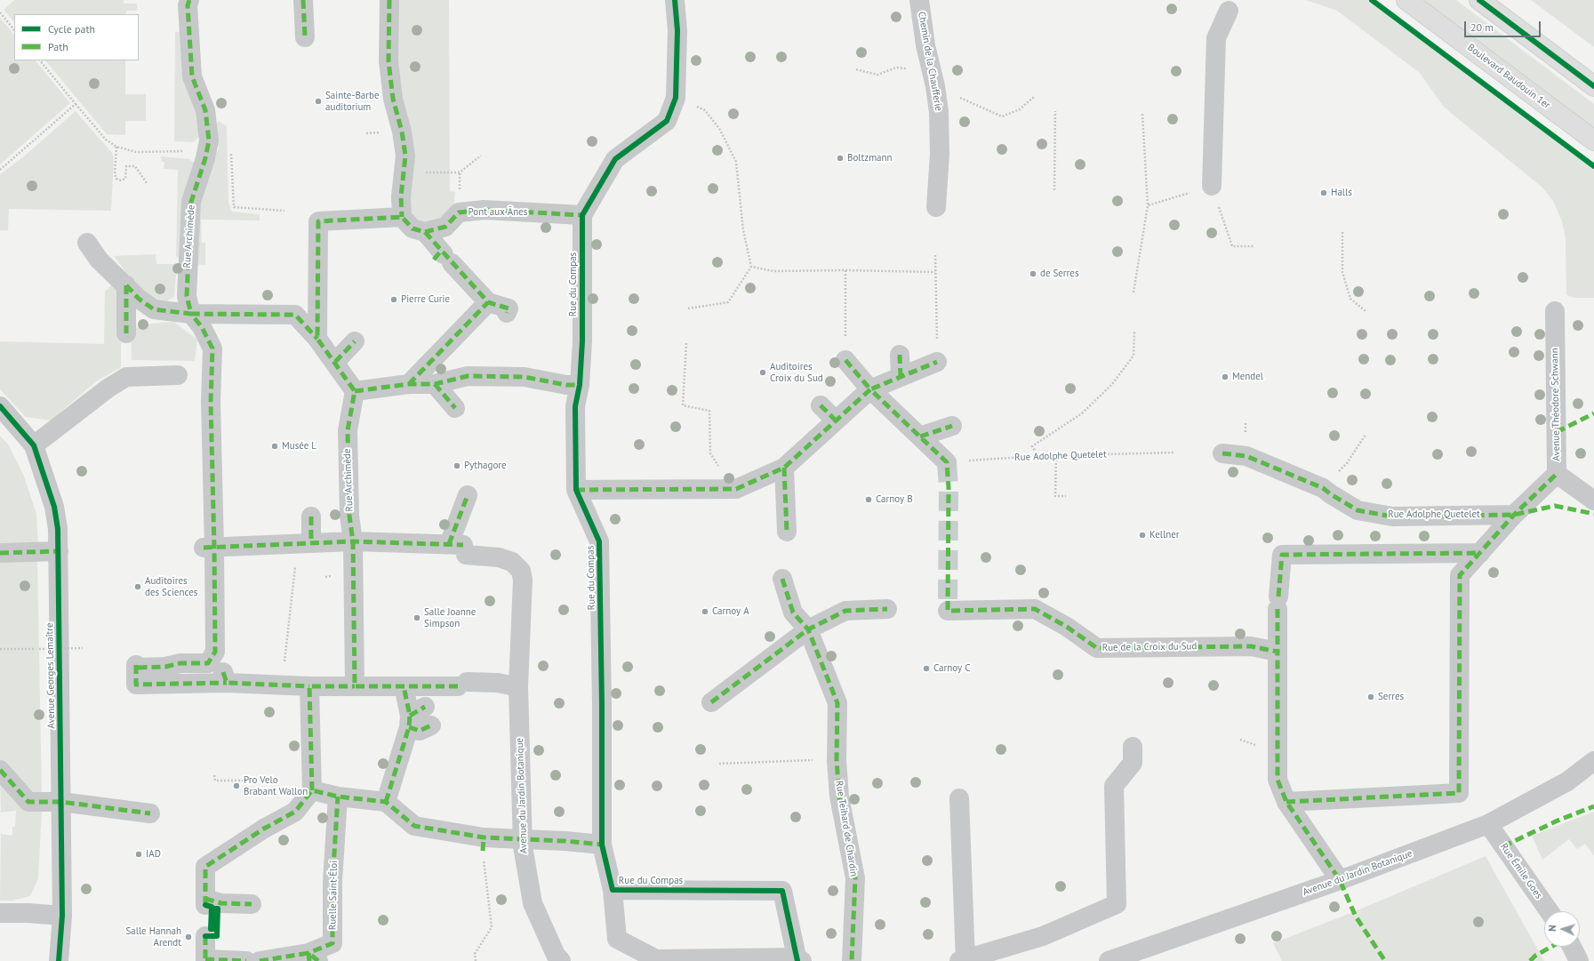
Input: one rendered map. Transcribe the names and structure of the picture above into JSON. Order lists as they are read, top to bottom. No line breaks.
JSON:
{"streets":{"main road":["Boulevard Baudouin 1er"],"street":["Chemin de la Chaufferie","Pont aux Ânes","Rue Archimède","Rue du Compas","Avenue Théodore Schwann","Rue Adolphe Quetelet","Rue de la Croix du Sud","Avenue Georges Lemaître","Avenue du Jardin Botanique","Rue Teihard de Chardin","Rue Émile Goes","Ruelle Saint-Éloi"]},"crossings":[["Pont aux Ânes","Rue du Compas"],["Rue Archimède","Avenue du Jardin Botanique"],["Avenue du Jardin Botanique","Rue Émile Goes"]],"places":["Sainte-Barbe auditorium","Boltzmann","Halls","de Serres","Pierre Curie","Auditoires Croix du Sud","Mendel","Musée L","Pythagore","Carnoy B","Kellner","Auditoires des Sciences","Carnoy A","Salle Joanne Simpson","Carnoy C","Serres","Pro Velo Brabant Wallon","IAD","Salle Hannah Arendt"],"legend":["Cycle path","Path"],"scale_bar":"20 m","north":"left"}
